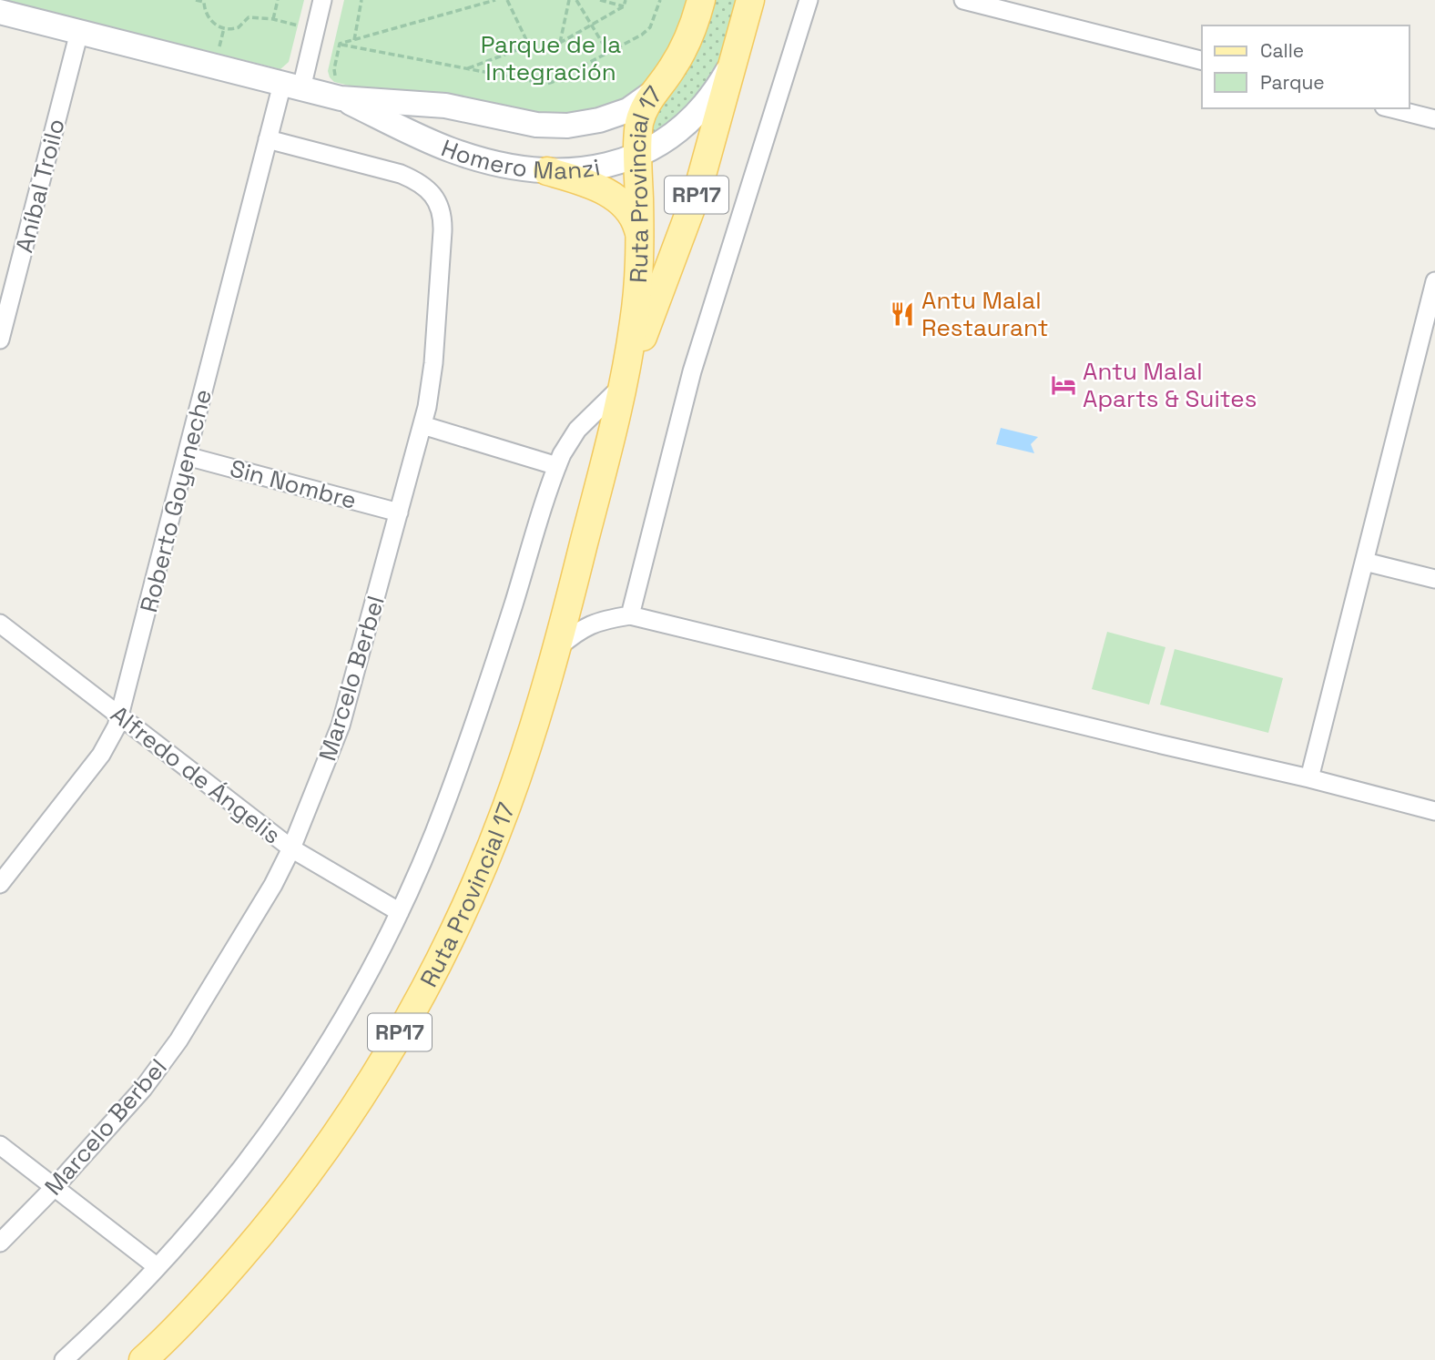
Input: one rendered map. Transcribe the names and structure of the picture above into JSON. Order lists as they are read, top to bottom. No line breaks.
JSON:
{"streets":{"main road":["Homero Manzi","Ruta Provincial 17","RP17"],"street":["Aníbal Troilo","Sin Nombre","Roberto Goyeneche","Marcelo Berbel","Alfredo de Ángelis"]},"crossings":[["Homero Manzi","Aníbal Troilo"],["Homero Manzi","Ruta Provincial 17"],["Homero Manzi","Roberto Goyeneche"],["Sin Nombre","Roberto Goyeneche"],["Sin Nombre","Marcelo Berbel"],["Roberto Goyeneche","Marcelo Berbel"],["Roberto Goyeneche","Alfredo de Ángelis"],["Marcelo Berbel","Alfredo de Ángelis"]],"parks":["Parque de la Integración"],"places":{"restaurant":["Antu Malal Restaurant"],"hotel":["Antu Malal Aparts & Suites"]},"legend":["Calle","Parque"]}
